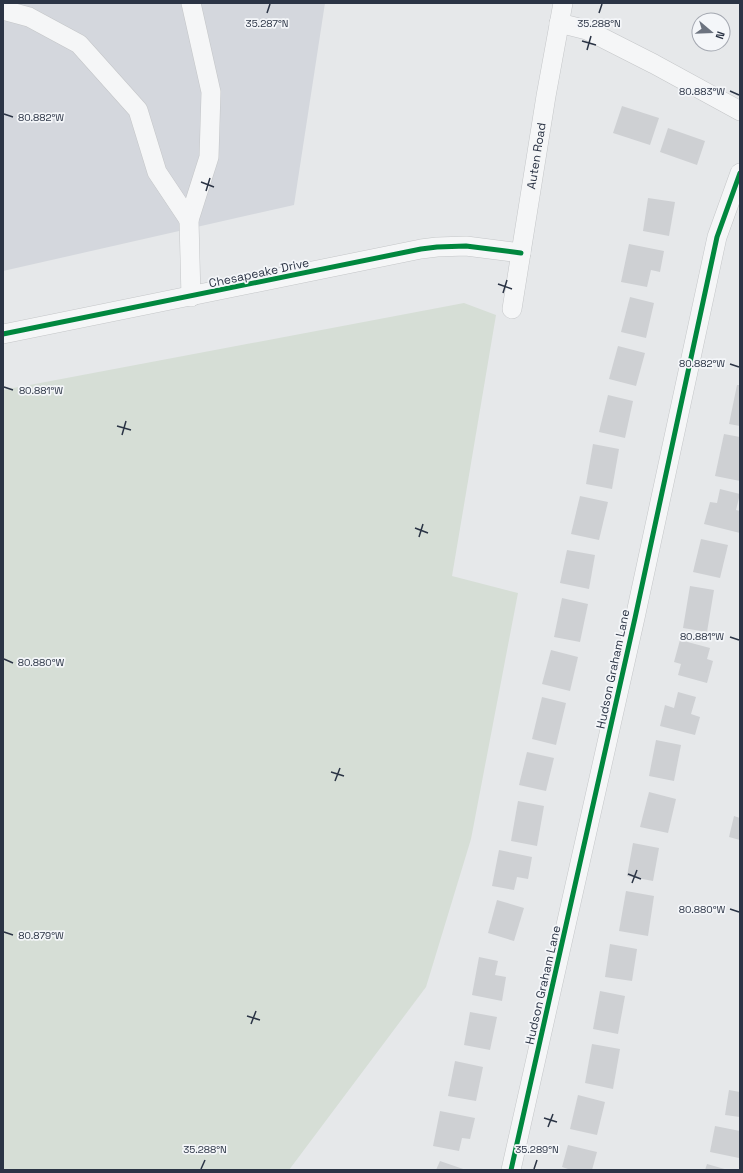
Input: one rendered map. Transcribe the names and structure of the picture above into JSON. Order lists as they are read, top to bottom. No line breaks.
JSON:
{"streets":{"street":["Auten Road","Chesapeake Drive","Hudson Graham Lane"]},"crossings":[["Auten Road","Chesapeake Drive"]],"north":"right","coordinates":["35.287°N","35.288°N","80.883°W","80.882°W","80.881°W","80.880°W","80.879°W","35.289°N"]}
